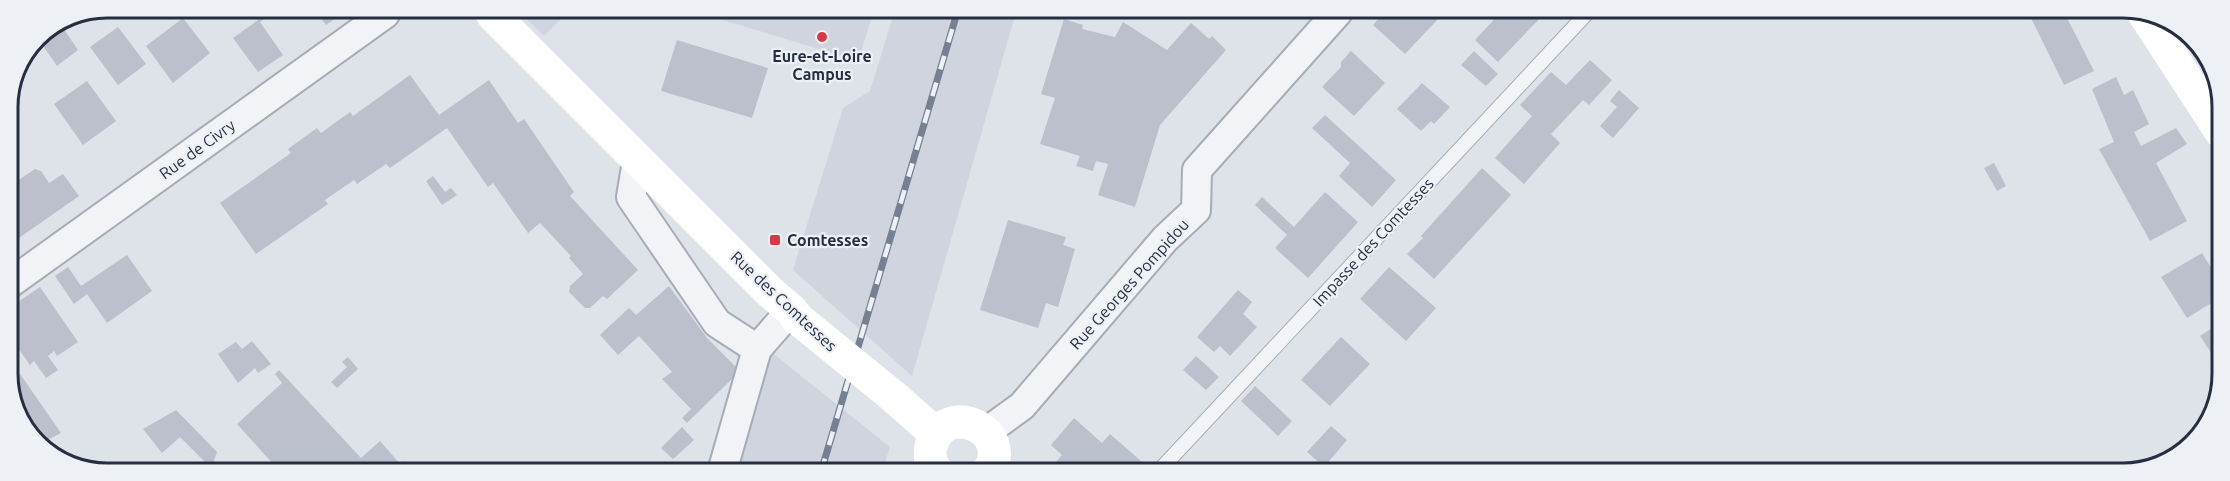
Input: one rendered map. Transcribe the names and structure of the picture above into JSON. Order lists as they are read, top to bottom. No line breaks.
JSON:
{"streets":{"street":["Rue de Civry","Rue Georges Pompidou","Rue des Comtesses"],"lane":["Impasse des Comtesses"]},"places":{"other":["Eure-et-Loire Campus"],"transit":["Comtesses"]}}
